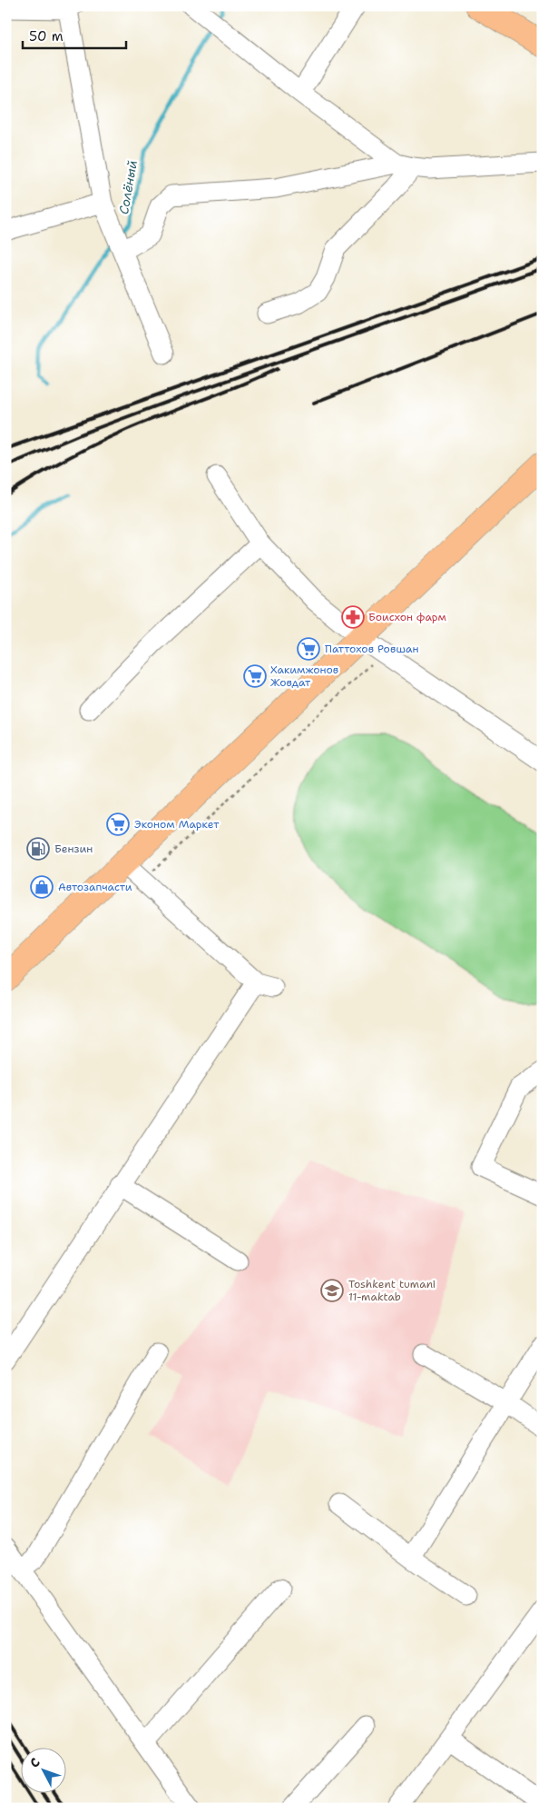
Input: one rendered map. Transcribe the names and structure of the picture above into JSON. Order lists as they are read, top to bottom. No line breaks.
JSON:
{"water":["Солёный"],"places":{"pharmacy":["Боисхон фарм"],"supermarket":["Паттохов Ровшан","Хакимжонов Жовдат","Эконом Маркет"],"fuel station":["Бензин"],"shop":["Автозапчасти"],"school or university":["Toshkent tumani 11-maktab"]},"scale_bar":"50 m","north":"top left"}
